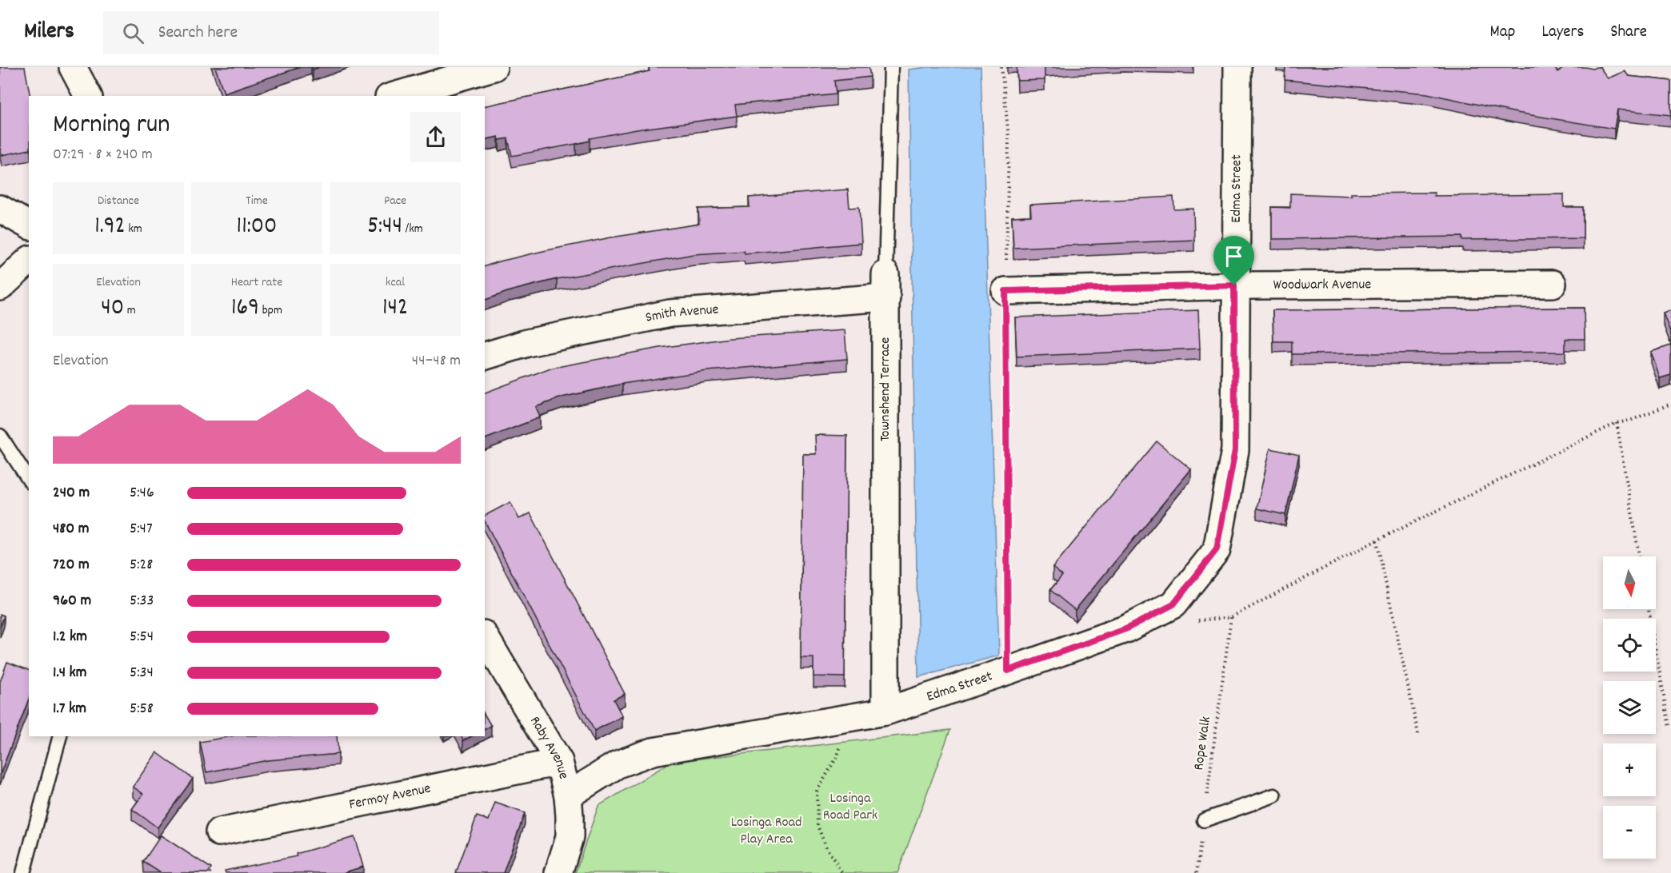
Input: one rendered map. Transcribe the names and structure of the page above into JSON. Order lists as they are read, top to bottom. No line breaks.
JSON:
{"streets":{"street":["Edma Street","Woodwark Avenue","Smith Avenue","Townshend Terrace","Raby Avenue","Fermoy Avenue"],"path":["Rope Walk"]},"crossings":[["Edma Street","Woodwark Avenue"],["Edma Street","Townshend Terrace"],["Edma Street","Raby Avenue"],["Smith Avenue","Townshend Terrace"],["Raby Avenue","Fermoy Avenue"]],"parks":["Losinga Road Park","Losinga Road Play Area"],"north":"bottom","page":{"header":"Milers","search":"Search here","nav":["Map","Layers","Share"],"heading":["Morning run","07:29 · 8 × 240 m"],"stats":[["Distance","1.92 km"],["Time","11:00"],["Pace","5:44 /km"],["Elevation","40 m"],["Heart rate","169 bpm"],["kcal","142"]],"chart":["Elevation","44–48 m"],"list":[{"name":"240 m","note":"5:46"},{"name":"480 m","note":"5:47"},{"name":"720 m","note":"5:28"},{"name":"960 m","note":"5:33"},{"name":"1.2 km","note":"5:54"},{"name":"1.4 km","note":"5:34"},{"name":"1.7 km","note":"5:58"}],"map_buttons":["+","−"]}}
